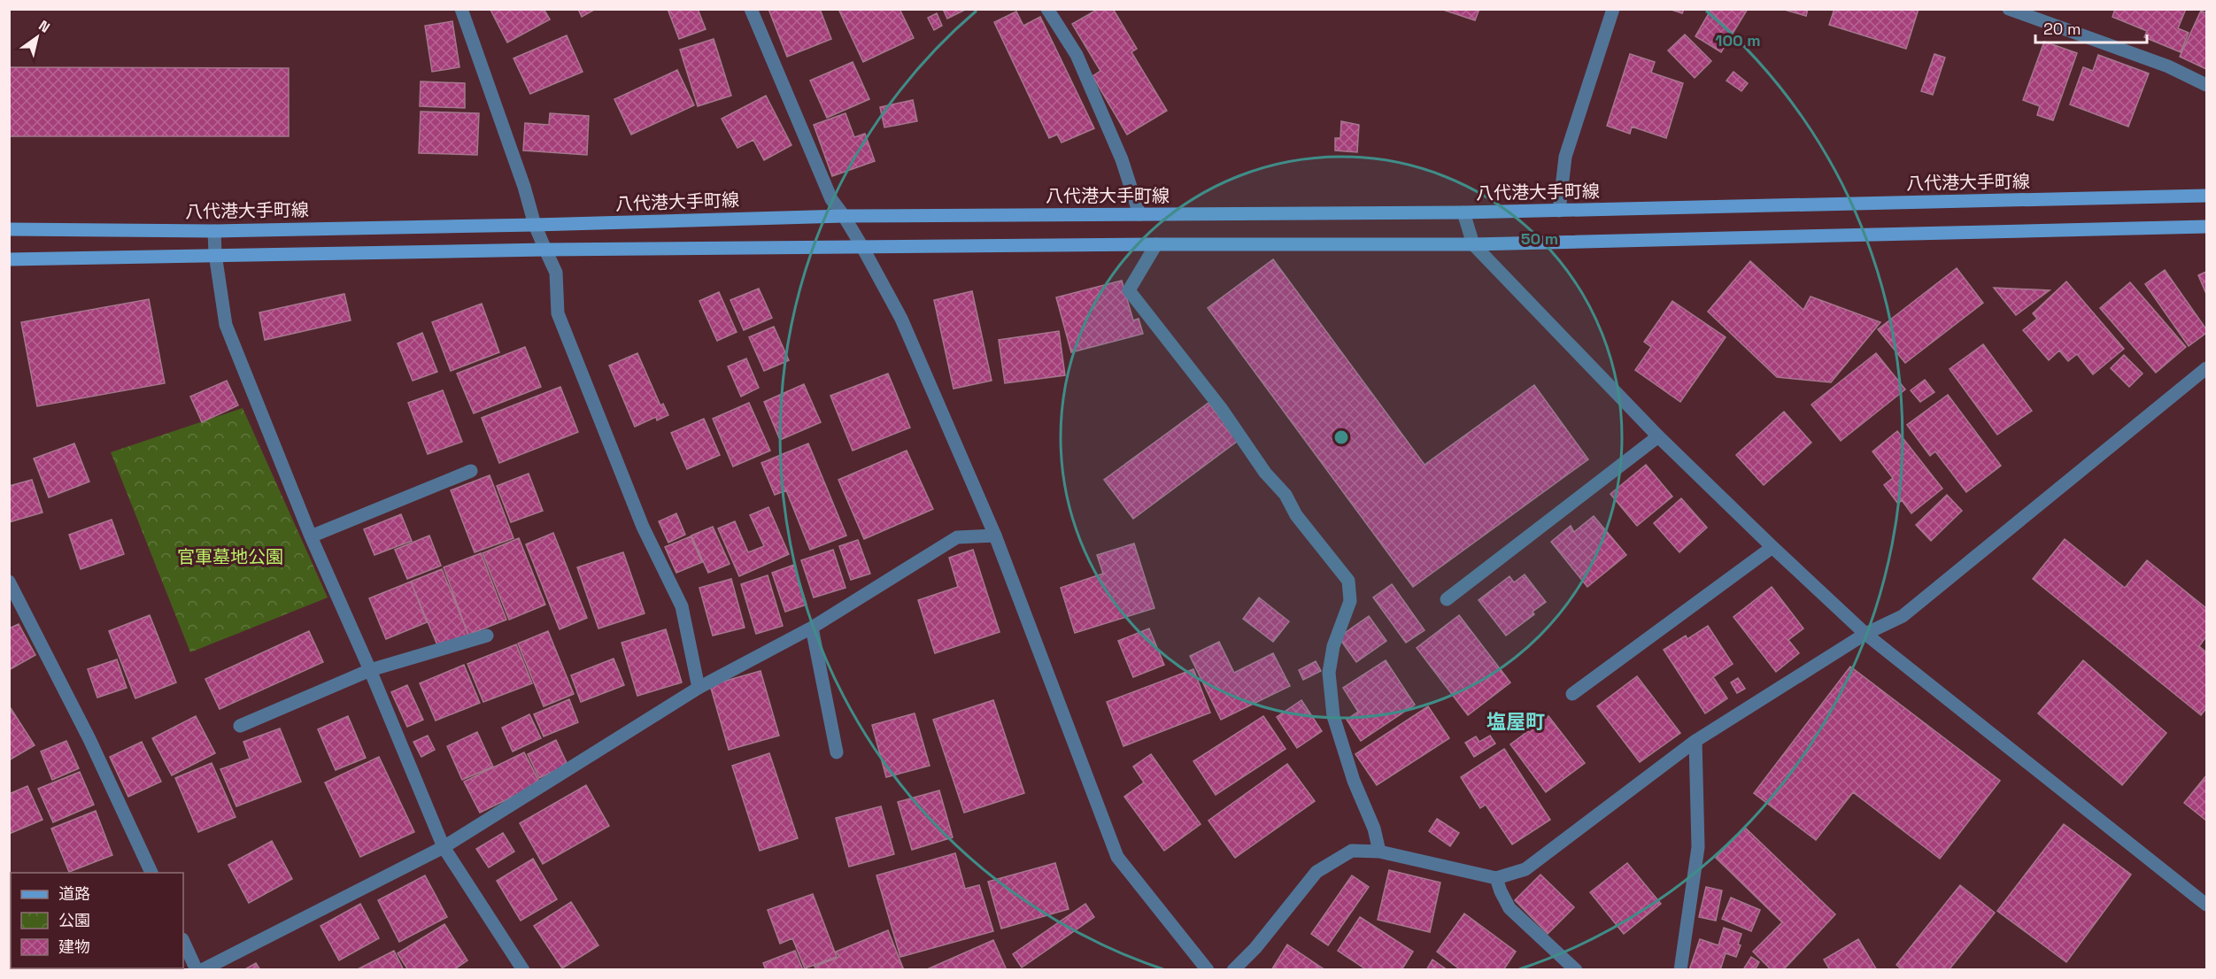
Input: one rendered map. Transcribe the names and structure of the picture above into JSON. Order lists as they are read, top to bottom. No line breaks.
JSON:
{"streets":{"main road":["八代港大手町線"]},"districts":["塩屋町"],"parks":["官軍墓地公園"],"legend":["道路","公園","建物"],"scale_bar":"20 m","north":"top right","rings":["100 m","50 m"]}
